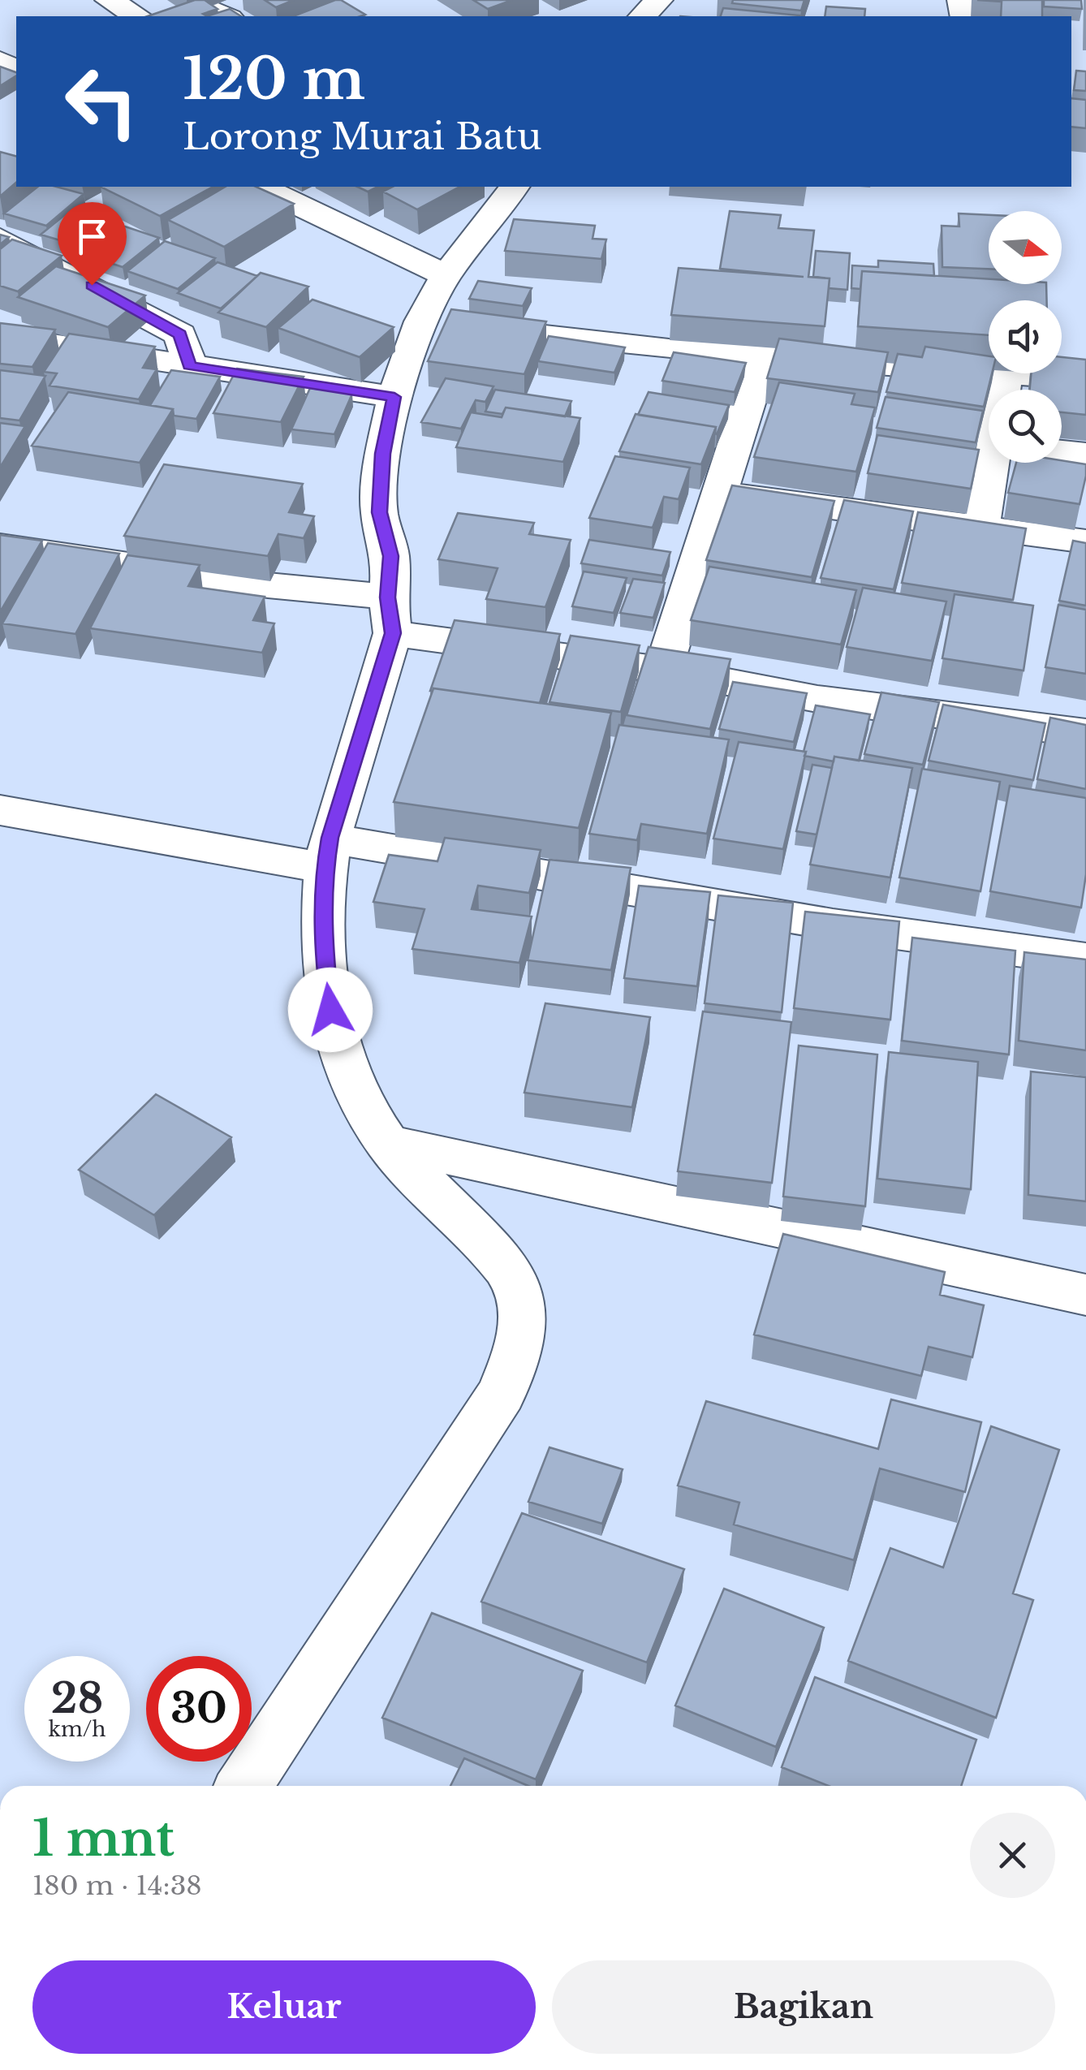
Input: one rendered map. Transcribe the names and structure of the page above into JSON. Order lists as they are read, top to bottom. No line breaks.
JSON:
{"north":"right","page":{"turn":["120 m","Lorong Murai Batu"],"speed":"28 km/h","limit":"30","heading":["1 mnt","180 m · 14:38"],"buttons":["Keluar","Bagikan"]}}
